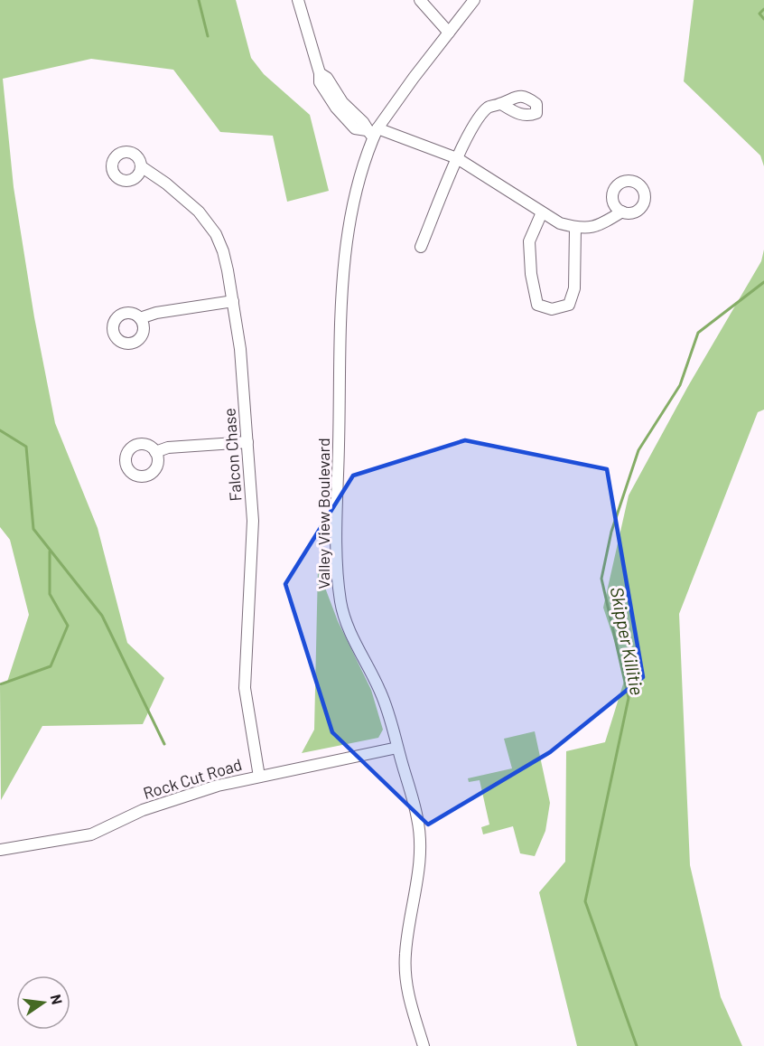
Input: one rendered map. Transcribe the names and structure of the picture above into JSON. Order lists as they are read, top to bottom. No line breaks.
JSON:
{"streets":{"street":["Falcon Chase","Valley View Boulevard","Rock Cut Road"]},"crossings":[["Falcon Chase","Rock Cut Road"],["Valley View Boulevard","Rock Cut Road"]],"water":["Skipper Killitie"],"north":"right"}
